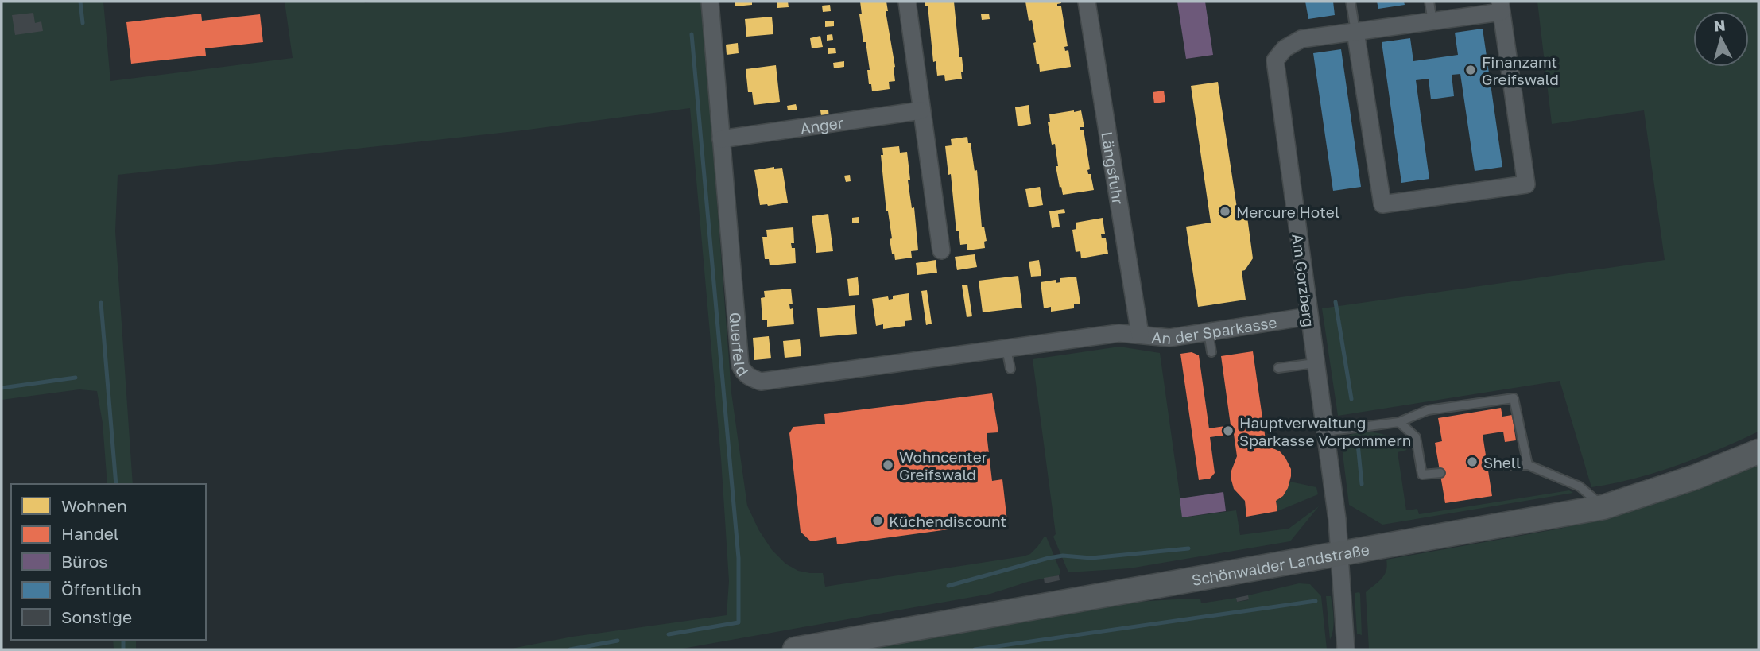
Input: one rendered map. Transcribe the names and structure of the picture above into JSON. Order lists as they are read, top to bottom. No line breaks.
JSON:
{"streets":{"main road":["Schönwalder Landstraße"],"street":["Anger","Längsfuhr","Am Gorzberg","An der Sparkasse","Querfeld"]},"crossings":[["Anger","Querfeld"],["Längsfuhr","An der Sparkasse"],["Am Gorzberg","An der Sparkasse"],["Am Gorzberg","Schönwalder Landstraße"],["An der Sparkasse","Querfeld"]],"places":["Finanzamt Greifswald","Mercure Hotel","Hauptverwaltung Sparkasse Vorpommern","Shell","Wohncenter Greifswald","Küchendiscount"],"legend":["Wohnen","Handel","Büros","Öffentlich","Sonstige"],"north":"top"}
